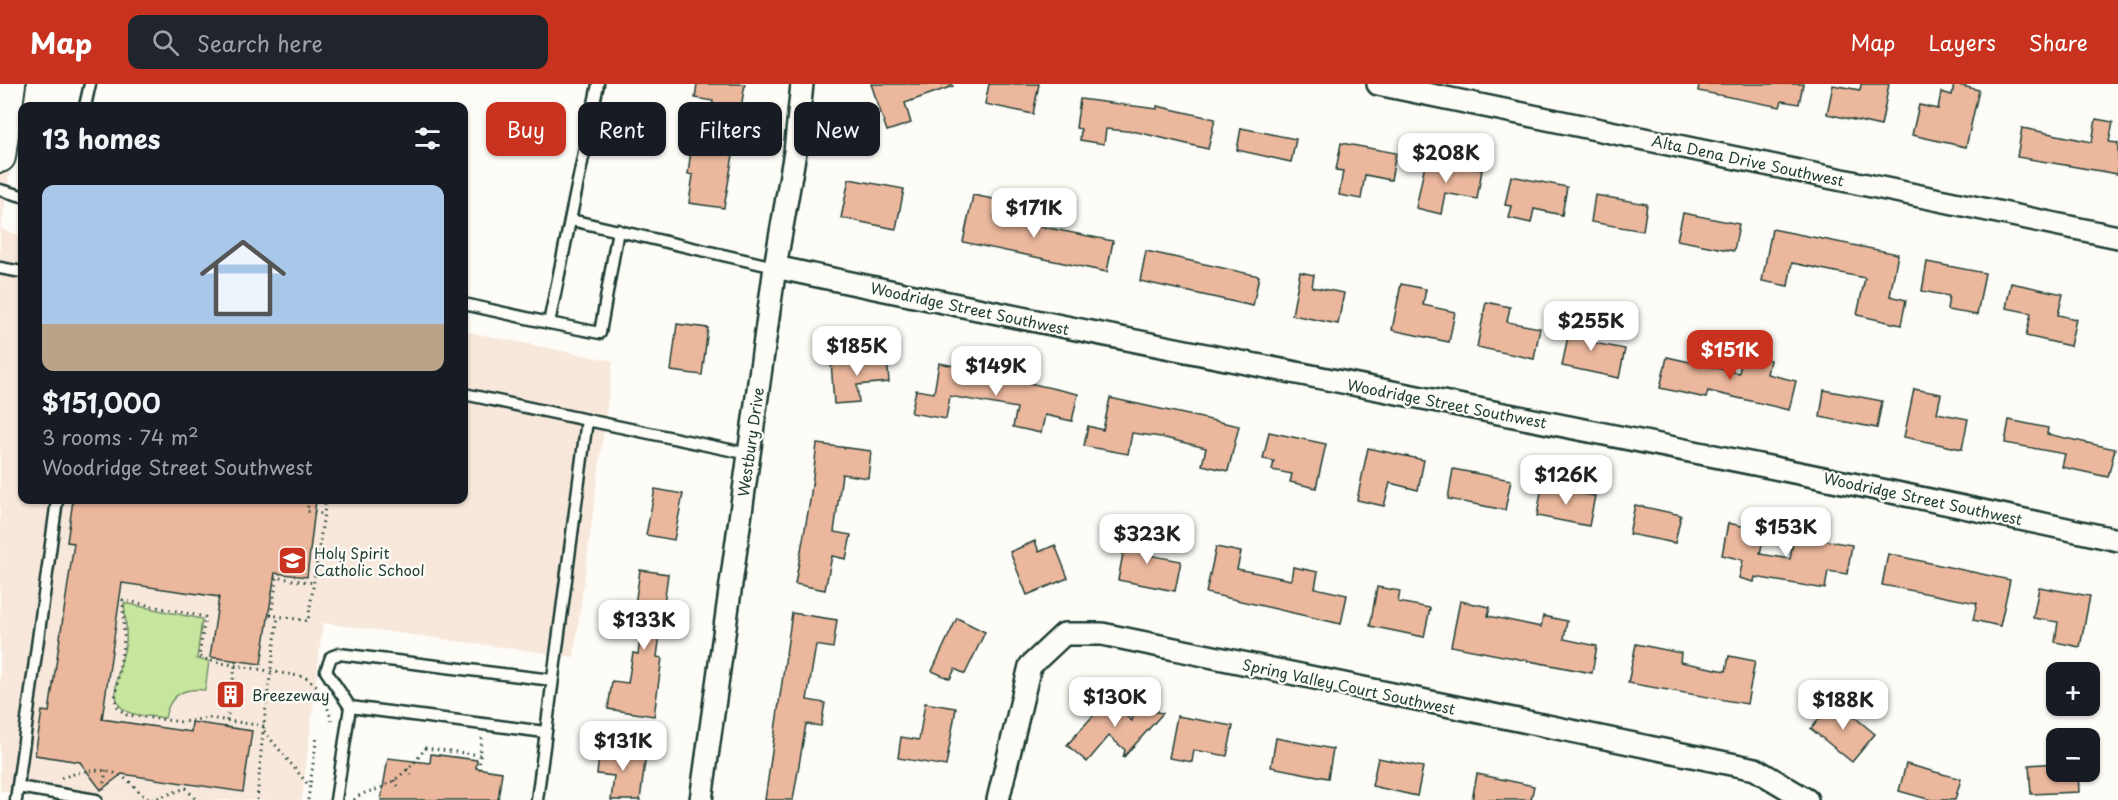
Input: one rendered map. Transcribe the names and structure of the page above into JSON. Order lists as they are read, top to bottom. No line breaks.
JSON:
{"streets":{"street":["Alta Dena Drive Southwest","Woodridge Street Southwest","Westbury Drive","Spring Valley Court Southwest"]},"crossings":[["Woodridge Street Southwest","Westbury Drive"]],"places":{"school or university":["Holy Spirit Catholic School"],"building":["Breezeway"]},"page":{"header":"Map","search":"Search here","nav":["Map","Layers","Share"],"chip":["Buy","Rent","Filters","New"],"heading":"13 homes","price":["$208K","$171K","$255K","$185K","$151K","$149K","$126K","$153K","$323K","$133K","$130K","$188K","$131K"],"list":[{"name":"$151,000","note":"3 rooms · 74 m² · Woodridge Street Southwest"}],"map_buttons":["+","−"]}}
